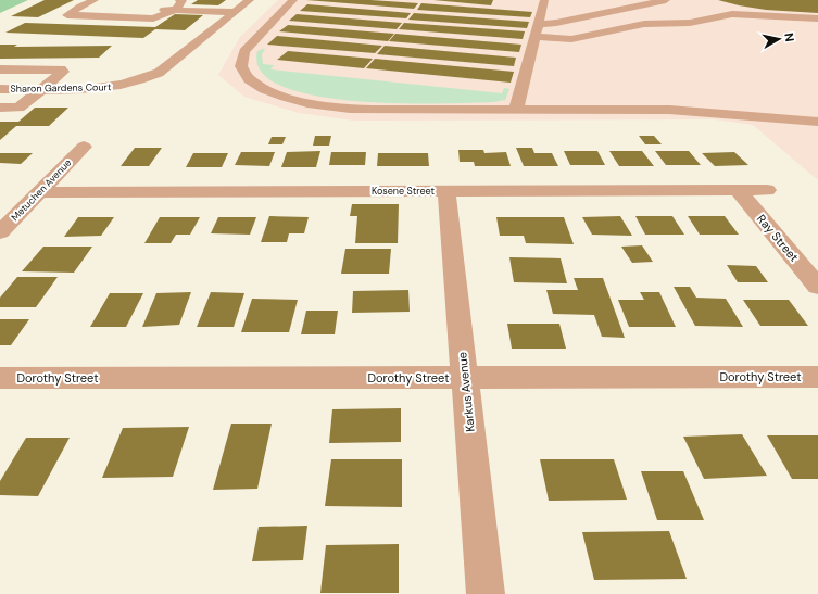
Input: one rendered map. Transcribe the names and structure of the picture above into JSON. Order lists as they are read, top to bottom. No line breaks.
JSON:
{"streets":{"street":["Sharon Gardens Court","Metuchen Avenue","Kosene Street","Ray Street","Dorothy Street","Karkus Avenue"]},"crossings":[["Metuchen Avenue","Kosene Street"],["Kosene Street","Ray Street"],["Kosene Street","Karkus Avenue"],["Dorothy Street","Karkus Avenue"]],"north":"right"}
